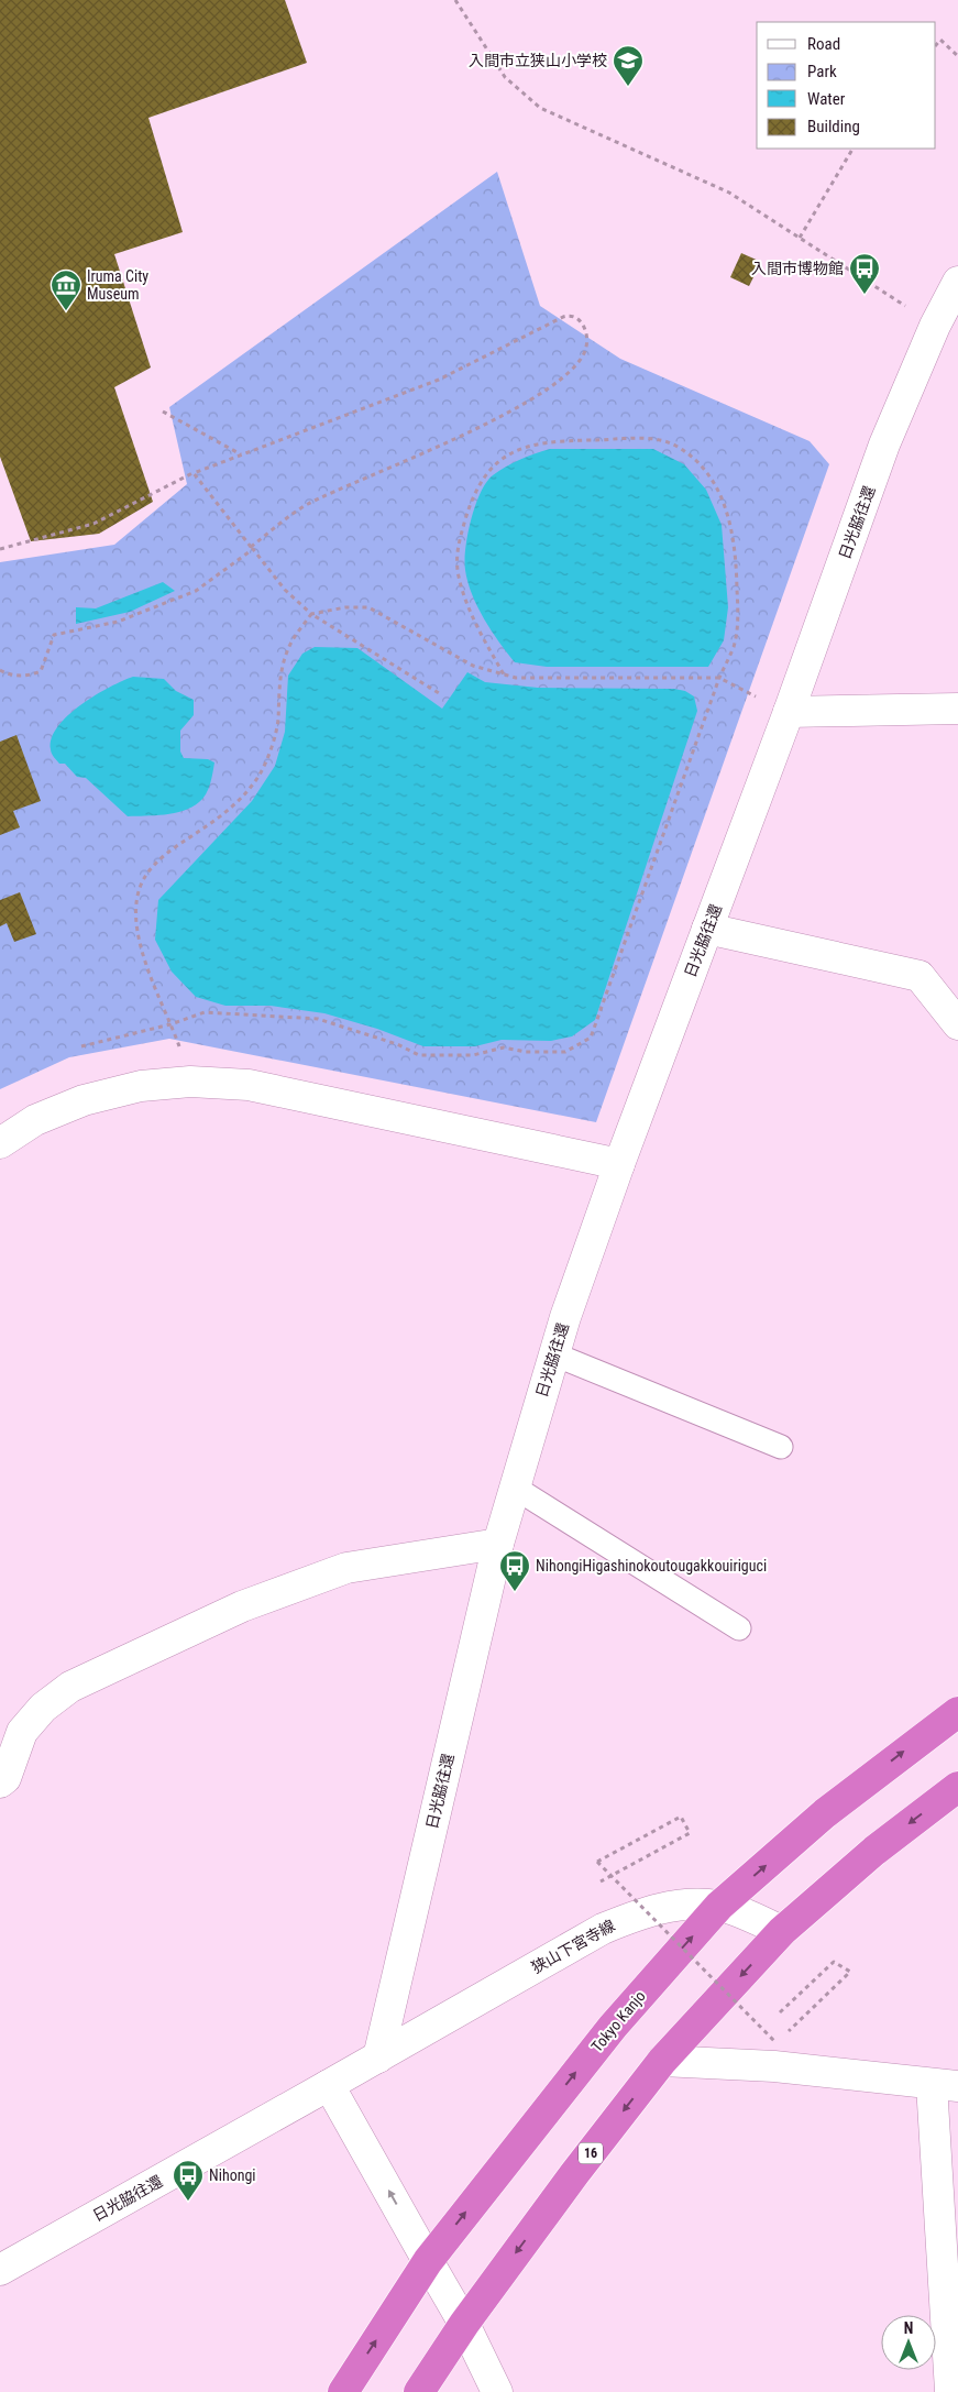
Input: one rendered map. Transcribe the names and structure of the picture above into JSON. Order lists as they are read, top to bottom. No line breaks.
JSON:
{"streets":{"highway":["Tokyo Kanjo","16"],"street":["日光脇往還","狭山下宮寺線"]},"crossings":[["日光脇往還","狭山下宮寺線"],["狭山下宮寺線","Tokyo Kanjo"],["狭山下宮寺線","16"]],"places":{"school or university":["入間市立狭山小学校"],"bus stop":["入間市博物館","NihongiHigashinokoutougakkouiriguci","Nihongi"],"museum":["Iruma City Museum"]},"legend":["Road","Park","Water","Building"],"north":"top"}
